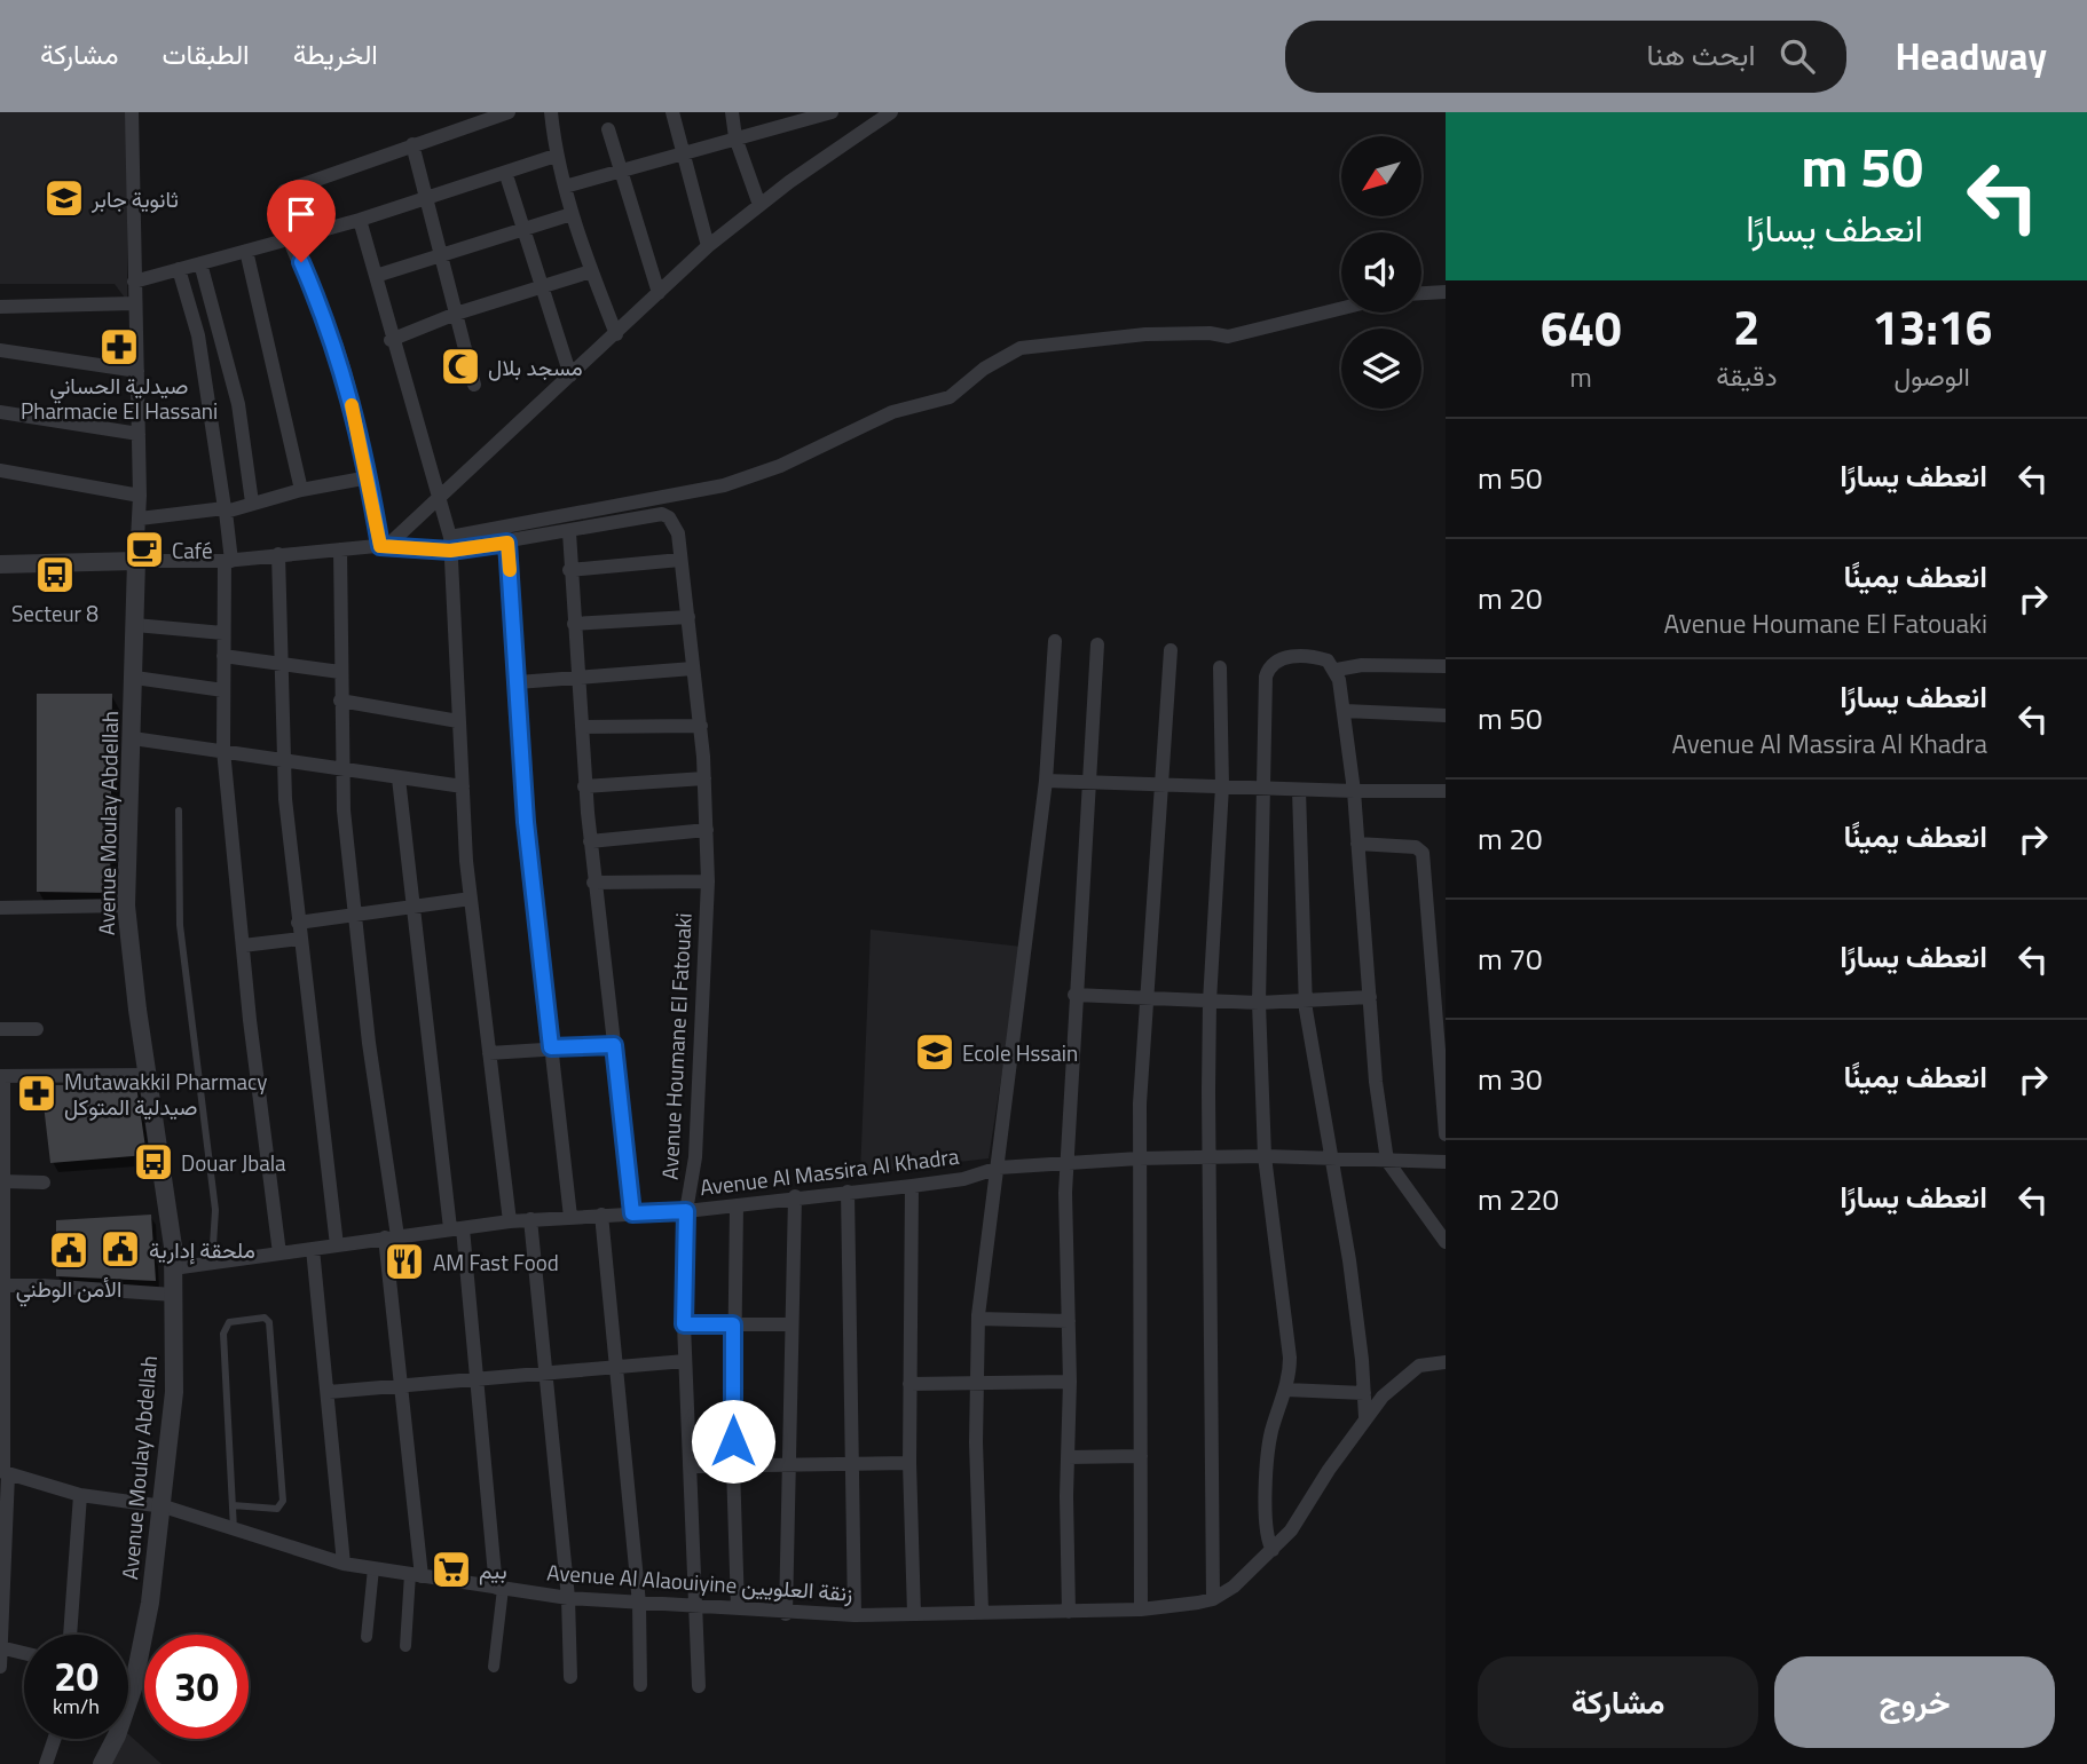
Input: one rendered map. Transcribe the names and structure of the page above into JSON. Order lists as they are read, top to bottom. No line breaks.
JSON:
{"streets":{"street":["Avenue Moulay Abdellah","Avenue Houmane El Fatouaki","Avenue Al Massira Al Khadra","Avenue Al Alaouiyine زنقة العلويين"]},"crossings":[["Avenue Moulay Abdellah","Avenue Al Massira Al Khadra"],["Avenue Moulay Abdellah","Avenue Al Alaouiyine زنقة العلويين"],["Avenue Houmane El Fatouaki","Avenue Al Massira Al Khadra"],["Avenue Houmane El Fatouaki","Avenue Al Alaouiyine زنقة العلويين"]],"places":{"school or university":["ثانوية جابر","Ecole Hssain"],"pharmacy":["صيدلية الحساني Pharmacie El Hassani","Mutawakkil Pharmacy صيدلية المتوكل"],"mosque":["مسجد بلال"],"cafe":["Café"],"bus stop":["Secteur 8","Douar Jbala"],"public building":["ملحقة إدارية","الأمن الوطني"],"restaurant":["AM Fast Food"],"supermarket":["بيم"]},"north":"bottom left","page":{"header":"Headway","search":"ابحث هنا","nav":["الخريطة","الطبقات","مشاركة"],"turn":["50 m","انعطف يسارًا"],"eta":["13:16","الوصول","2","دقيقة","640","m"],"list":[{"name":"انعطف يسارًا","value":"50 m"},{"name":"انعطف يمينًا","note":"Avenue Houmane El Fatouaki","value":"20 m"},{"name":"انعطف يسارًا","note":"Avenue Al Massira Al Khadra","value":"50 m"},{"name":"انعطف يمينًا","value":"20 m"},{"name":"انعطف يسارًا","value":"70 m"},{"name":"انعطف يمينًا","value":"30 m"},{"name":"انعطف يسارًا","value":"220 m"}],"speed":"20 km/h","limit":"30","buttons":["خروج","مشاركة"]}}
